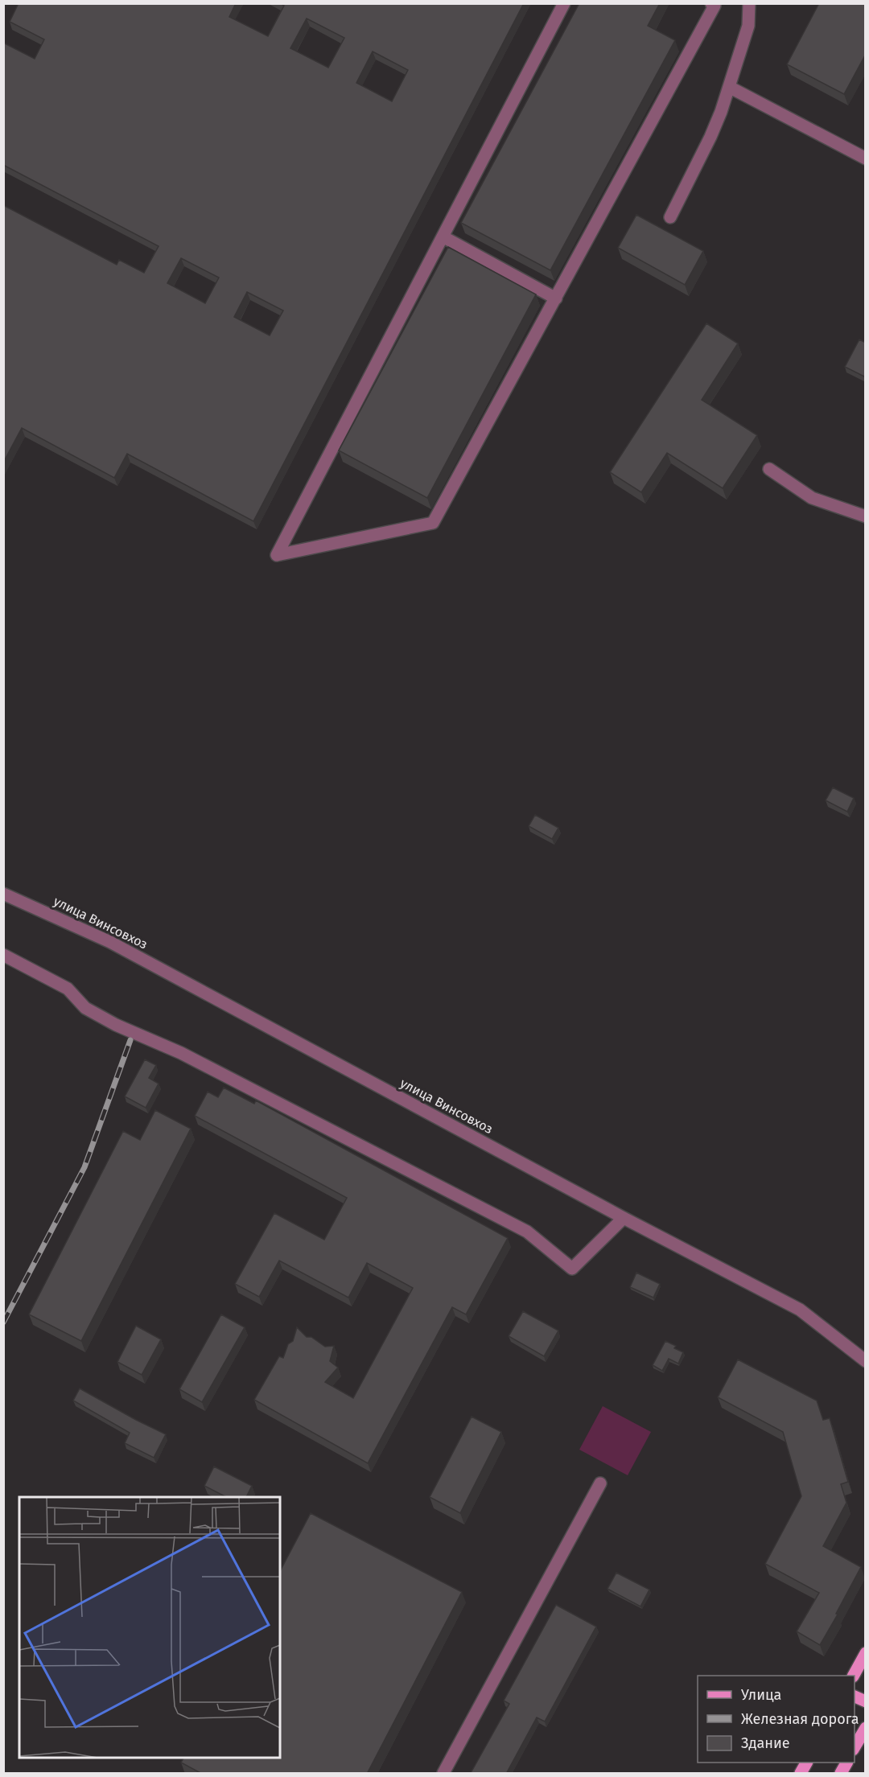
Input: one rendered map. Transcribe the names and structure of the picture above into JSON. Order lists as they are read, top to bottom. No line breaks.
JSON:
{"streets":{"street":["улица Винсовхоз"]},"legend":["Улица","Железная дорога","Здание"]}
